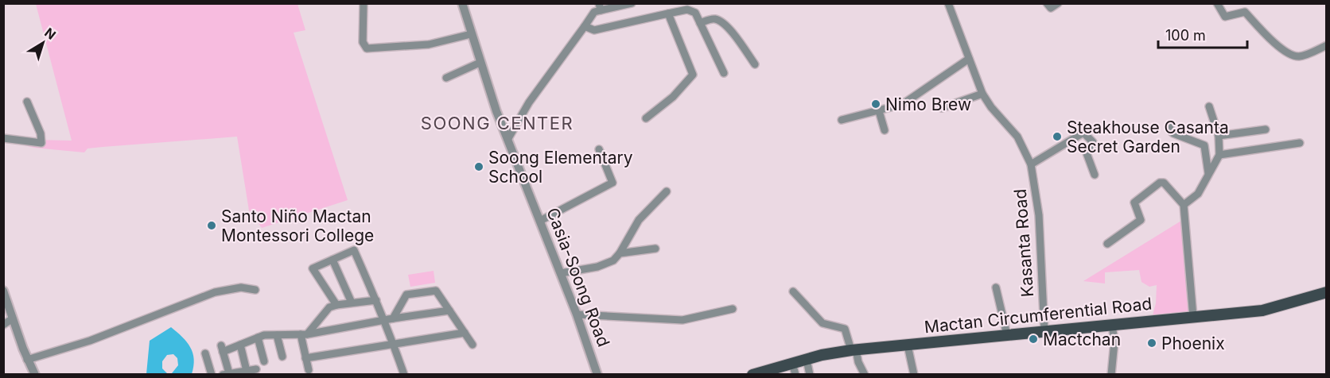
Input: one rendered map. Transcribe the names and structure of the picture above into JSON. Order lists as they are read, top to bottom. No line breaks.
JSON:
{"streets":{"main road":["Mactan Circumferential Road"],"street":["Kasanta Road","Casia-Soong Road"]},"crossings":[["Kasanta Road","Mactan Circumferential Road"]],"districts":["SOONG CENTER"],"places":["Nimo Brew","Steakhouse Casanta Secret Garden","Soong Elementary School","Santo Niño Mactan Montessori College","Mactchan","Phoenix"],"scale_bar":"100 m","north":"top right"}
